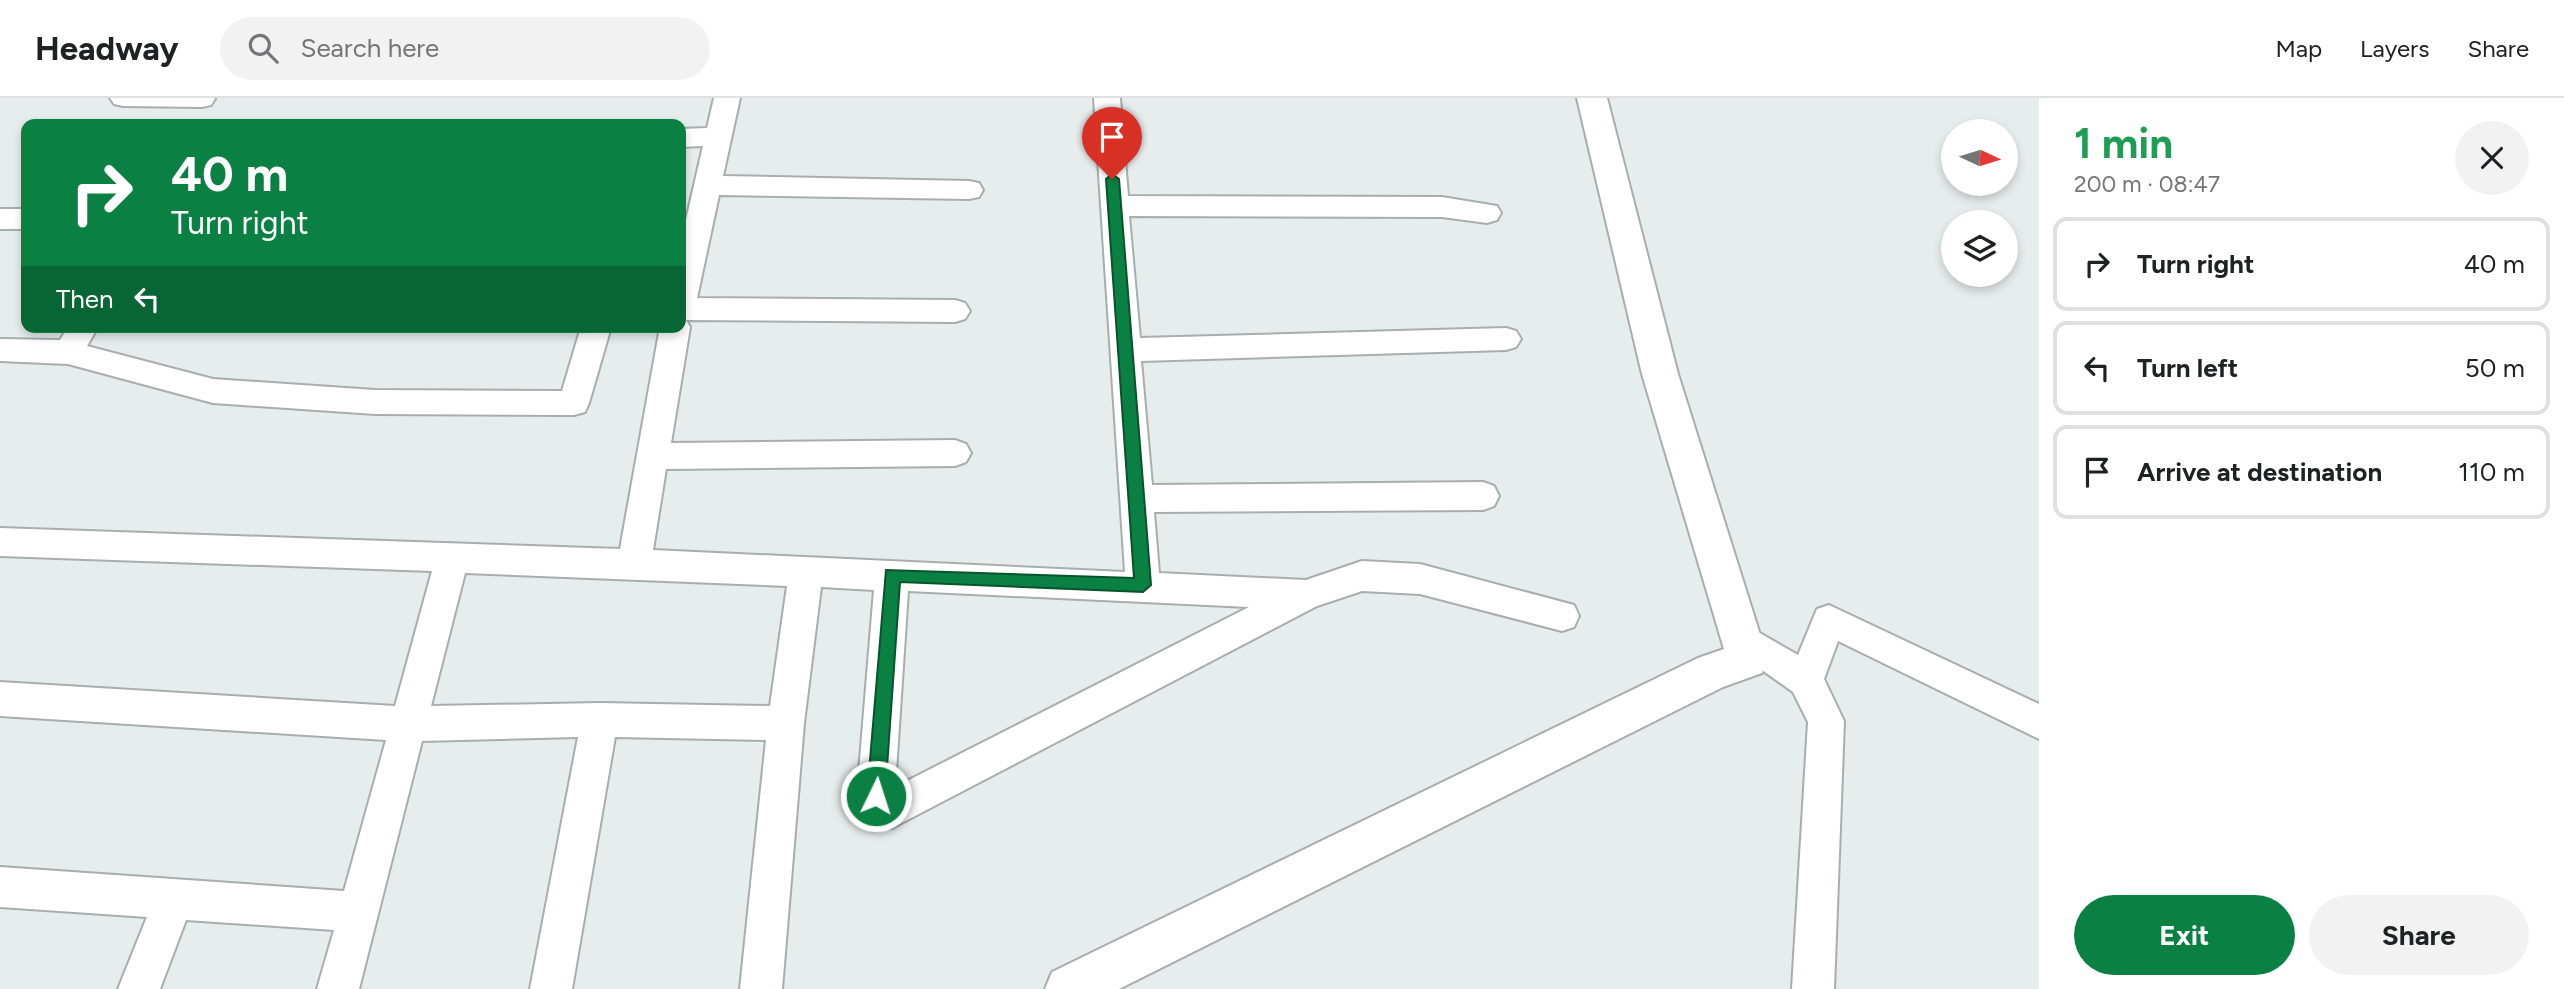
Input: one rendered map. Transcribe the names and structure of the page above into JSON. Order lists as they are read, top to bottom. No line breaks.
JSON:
{"north":"right","page":{"header":"Headway","search":"Search here","nav":["Map","Layers","Share"],"heading":["1 min","200 m · 08:47"],"turn":["40 m","Turn right"],"list":[{"name":"Turn right","value":"40 m"},{"name":"Turn left","value":"50 m"},{"name":"Arrive at destination","value":"110 m"}],"then":"Then","buttons":["Exit","Share"]}}
